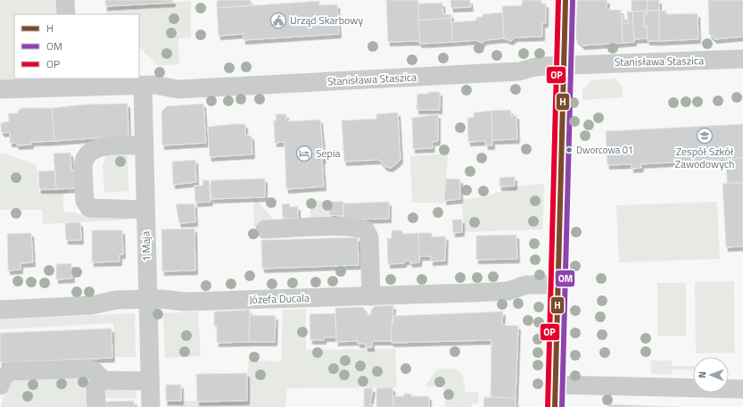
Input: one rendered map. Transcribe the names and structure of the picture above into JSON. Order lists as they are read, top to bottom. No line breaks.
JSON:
{"streets":{"street":["Stanisława Staszica","1 Maja","Józefa Ducala"]},"crossings":[["Stanisława Staszica","1 Maja"],["1 Maja","Józefa Ducala"]],"places":{"public building":["Urząd Skarbowy"],"school or university":["Zespół Szkół Zawodowych"],"other":["Dworcowa 01"],"hotel":["Sepia"]},"lines":["transit line H","transit line OM","transit line OP"],"legend":["H","OM","OP"],"north":"left"}
